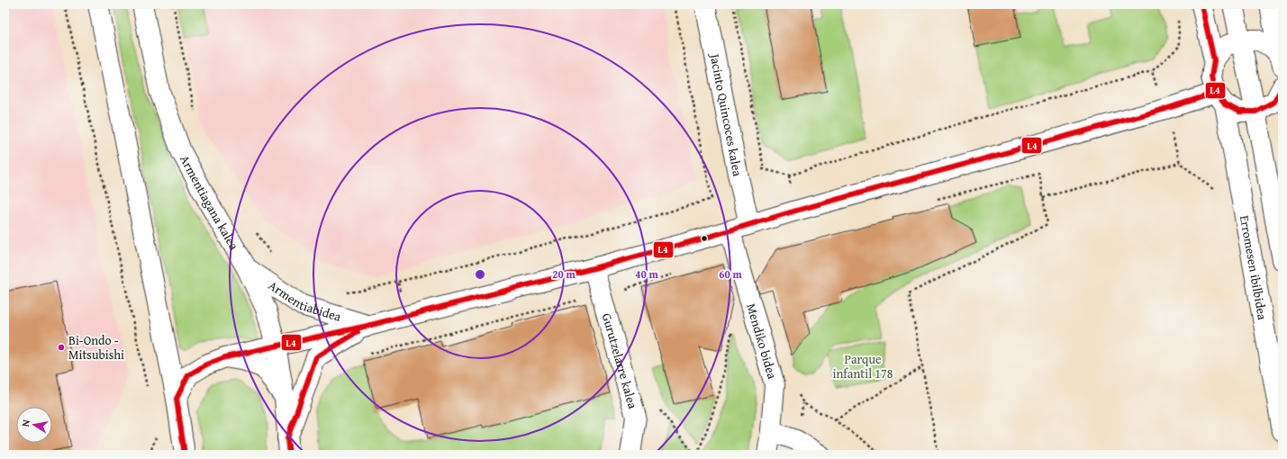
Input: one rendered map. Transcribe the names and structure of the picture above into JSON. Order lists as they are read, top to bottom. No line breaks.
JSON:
{"streets":{"street":["Jacinto Quincoces kalea","Armentiagana kalea","Erromesen ibilbidea","Armentiabidea","Mendiko bidea","Gurutzelarre kalea"]},"crossings":[["Jacinto Quincoces kalea","Armentiabidea"],["Armentiagana kalea","Armentiabidea"],["Erromesen ibilbidea","Armentiabidea"],["Armentiabidea","Mendiko bidea"],["Armentiabidea","Gurutzelarre kalea"]],"parks":["Parque infantil 178"],"places":["Bi-Ondo - Mitsubishi"],"lines":["transit line L4"],"north":"left","rings":["20 m","40 m","60 m"]}
